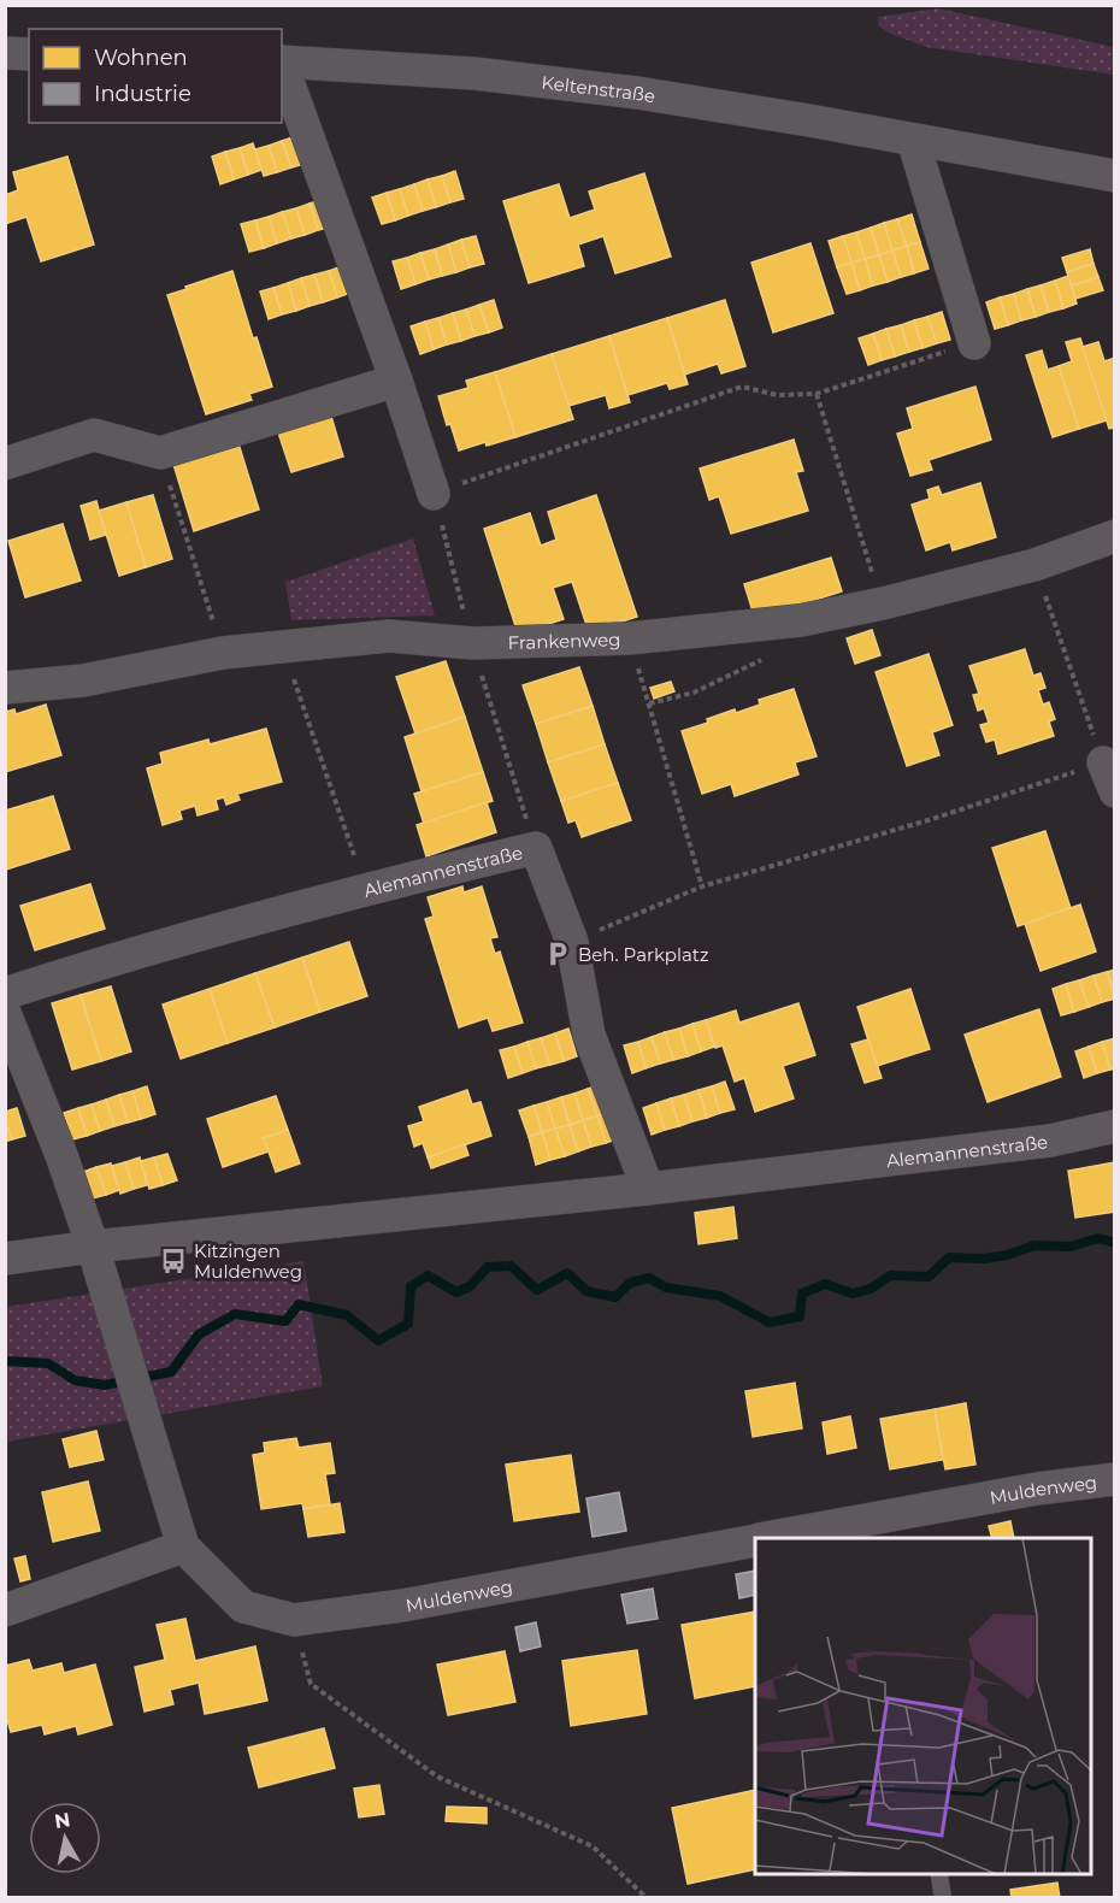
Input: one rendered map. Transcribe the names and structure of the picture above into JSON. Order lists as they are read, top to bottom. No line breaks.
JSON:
{"streets":{"street":["Keltenstraße","Frankenweg","Alemannenstraße","Muldenweg"]},"crossings":[["Alemannenstraße","Muldenweg"]],"places":{"parking":["Beh. Parkplatz"],"bus stop":["Kitzingen Muldenweg"]},"legend":["Wohnen","Industrie"],"north":"top"}
